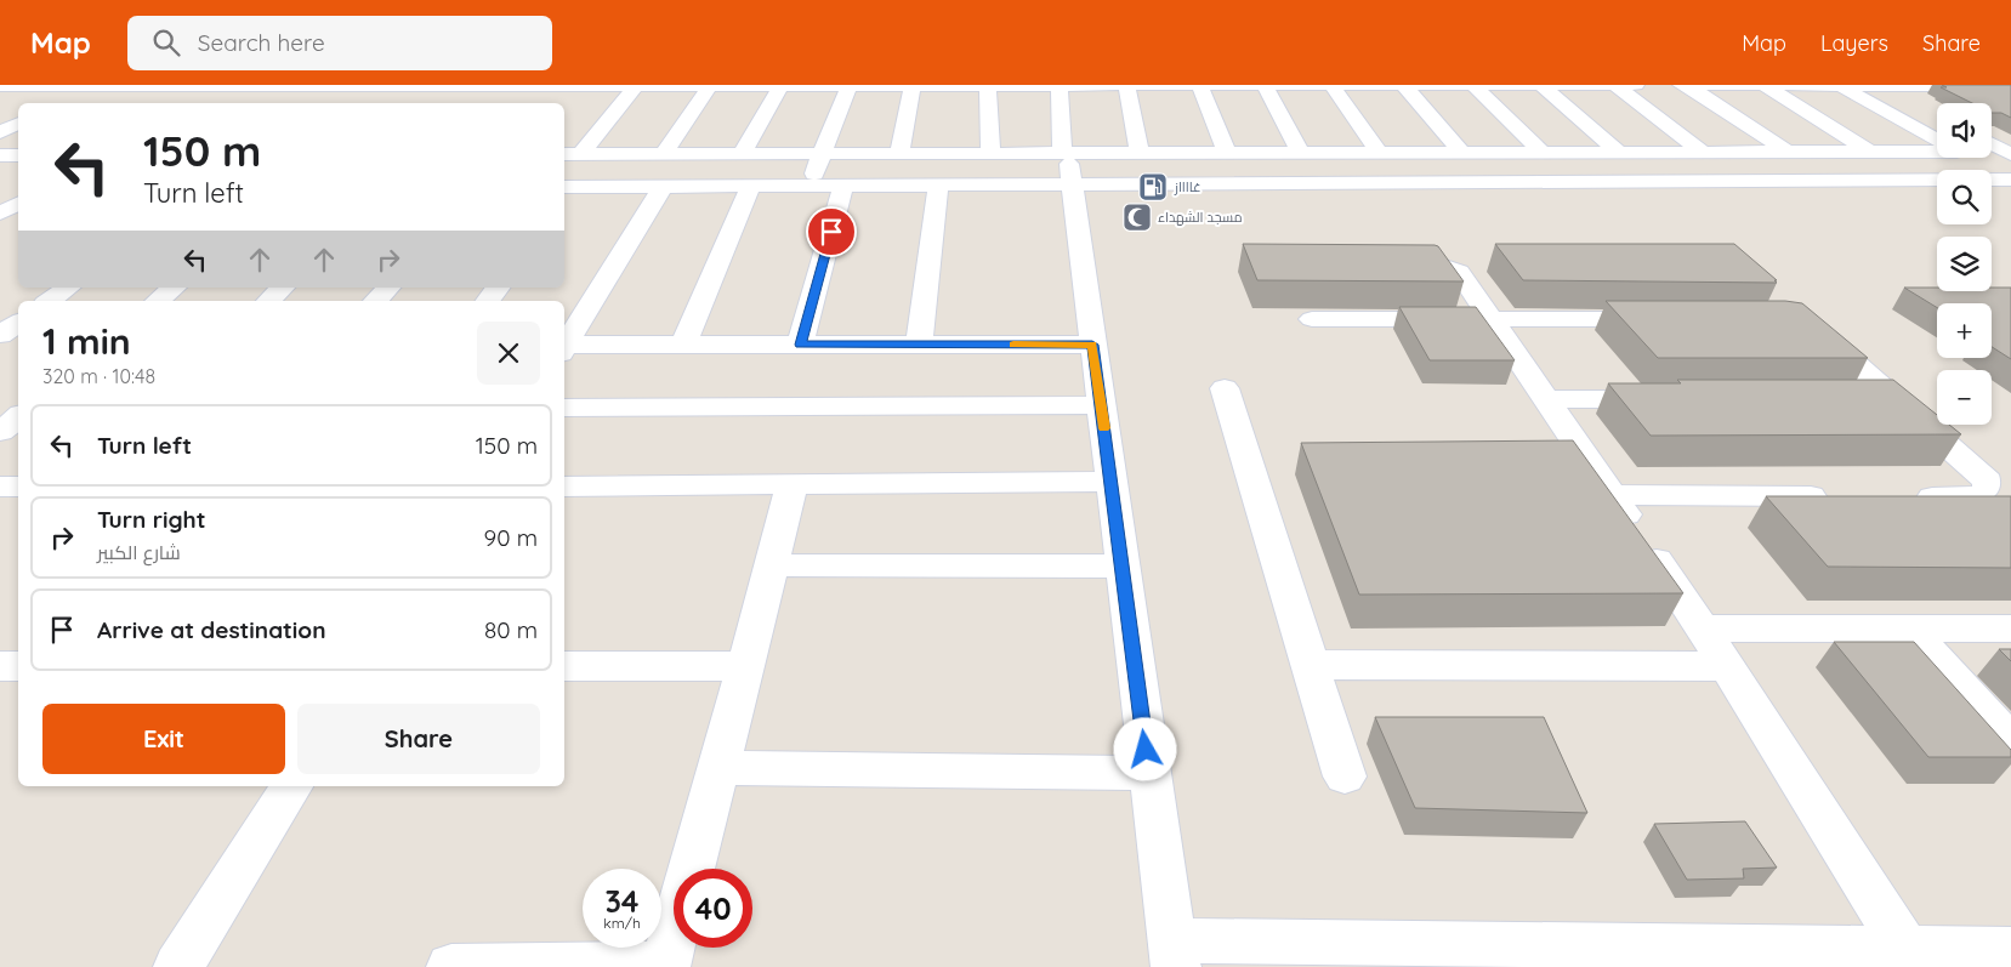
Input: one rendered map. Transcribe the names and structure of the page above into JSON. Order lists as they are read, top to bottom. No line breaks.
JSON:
{"places":{"fuel station":["غااااز"],"mosque":["مسجد الشهداء"]},"page":{"header":"Map","search":"Search here","nav":["Map","Layers","Share"],"map_buttons":["+","−"],"turn":["150 m","Turn left"],"heading":["1 min","320 m · 10:48"],"list":[{"name":"Turn left","value":"150 m"},{"name":"Turn right","note":"شارع الكبير","value":"90 m"},{"name":"Arrive at destination","value":"80 m"}],"buttons":["Exit","Share"],"speed":"34 km/h","limit":"40"}}
